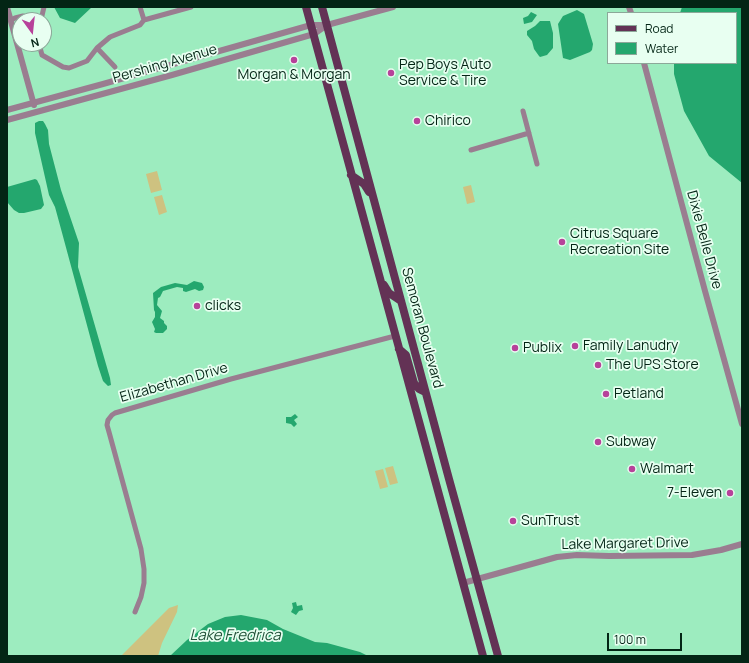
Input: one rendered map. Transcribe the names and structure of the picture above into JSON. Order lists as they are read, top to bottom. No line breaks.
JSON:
{"streets":{"main road":["Semoran Boulevard"],"street":["Pershing Avenue","Dixie Belle Drive","Elizabethan Drive","Lake Margaret Drive"]},"crossings":[["Pershing Avenue","Semoran Boulevard"],["Semoran Boulevard","Elizabethan Drive"],["Semoran Boulevard","Lake Margaret Drive"]],"water":["Lake Fredrica"],"places":["Morgan & Morgan","Pep Boys Auto Service & Tire","Chirico","Citrus Square Recreation Site","clicks","Family Lanudry","Publix","The UPS Store","Petland","Subway","Walmart","7-Eleven","SunTrust"],"legend":["Road","Water"],"scale_bar":"100 m","north":"bottom"}
